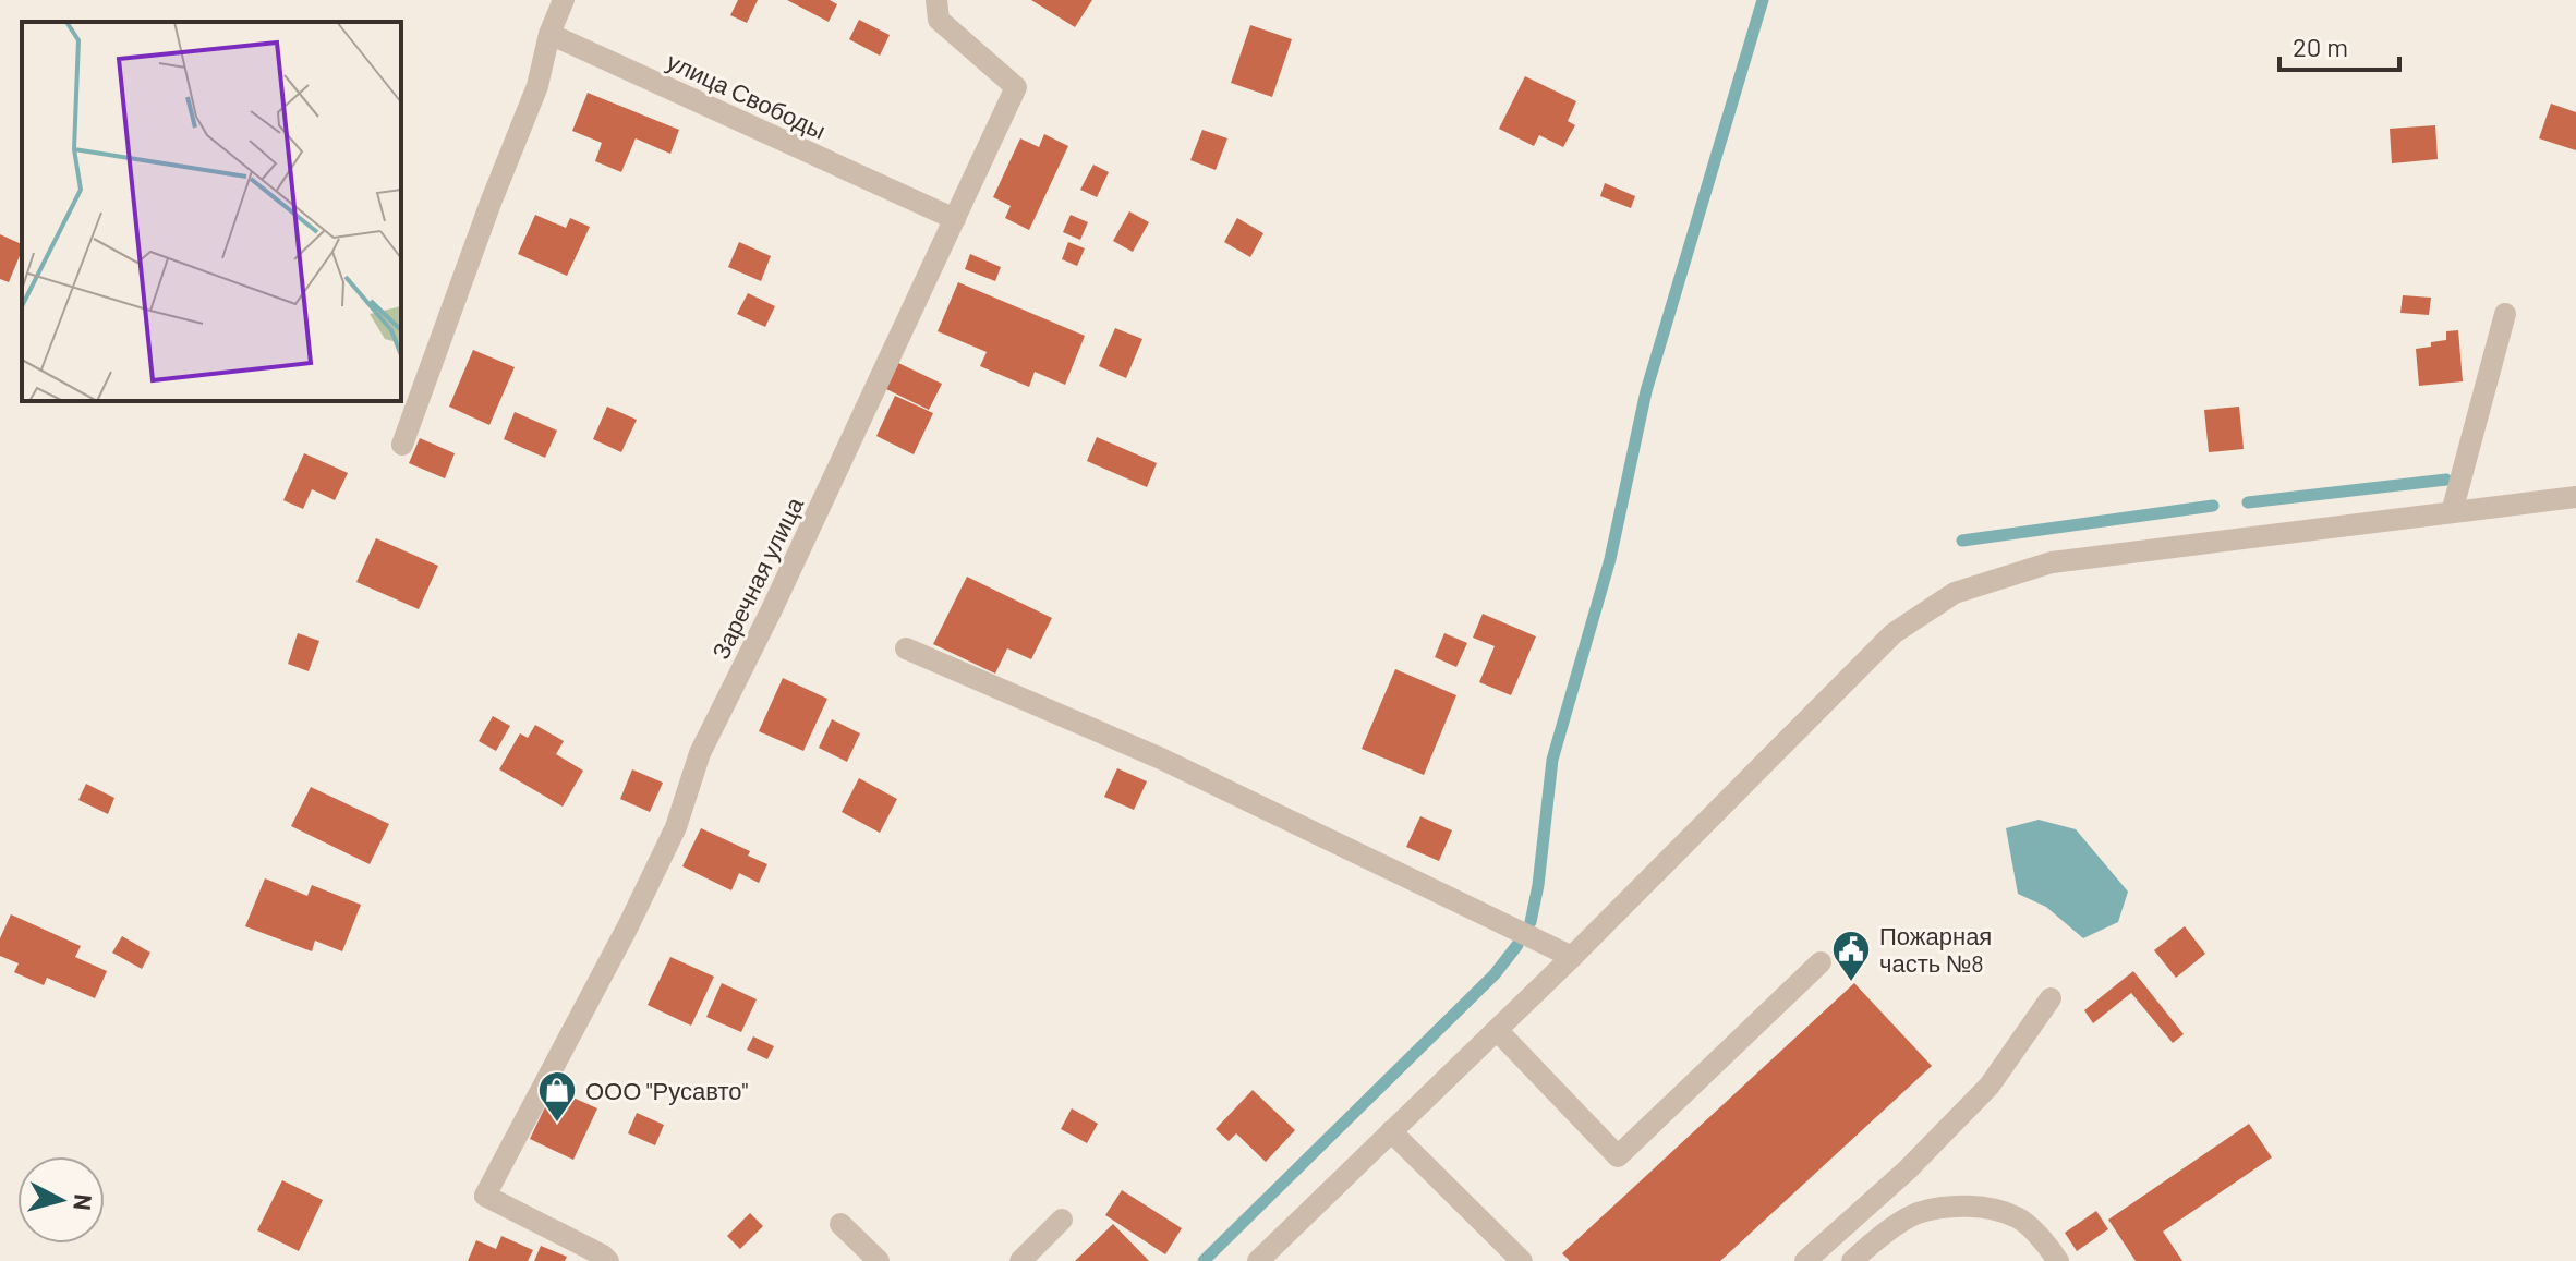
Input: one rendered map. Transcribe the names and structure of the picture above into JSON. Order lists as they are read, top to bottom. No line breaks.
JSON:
{"streets":{"street":["улица Свободы","Заречная улица"]},"crossings":[["улица Свободы","Заречная улица"]],"places":{"public building":["Пожарная часть №8"],"shop":["ООО \"Русавто\""]},"scale_bar":"20 m","north":"right"}
